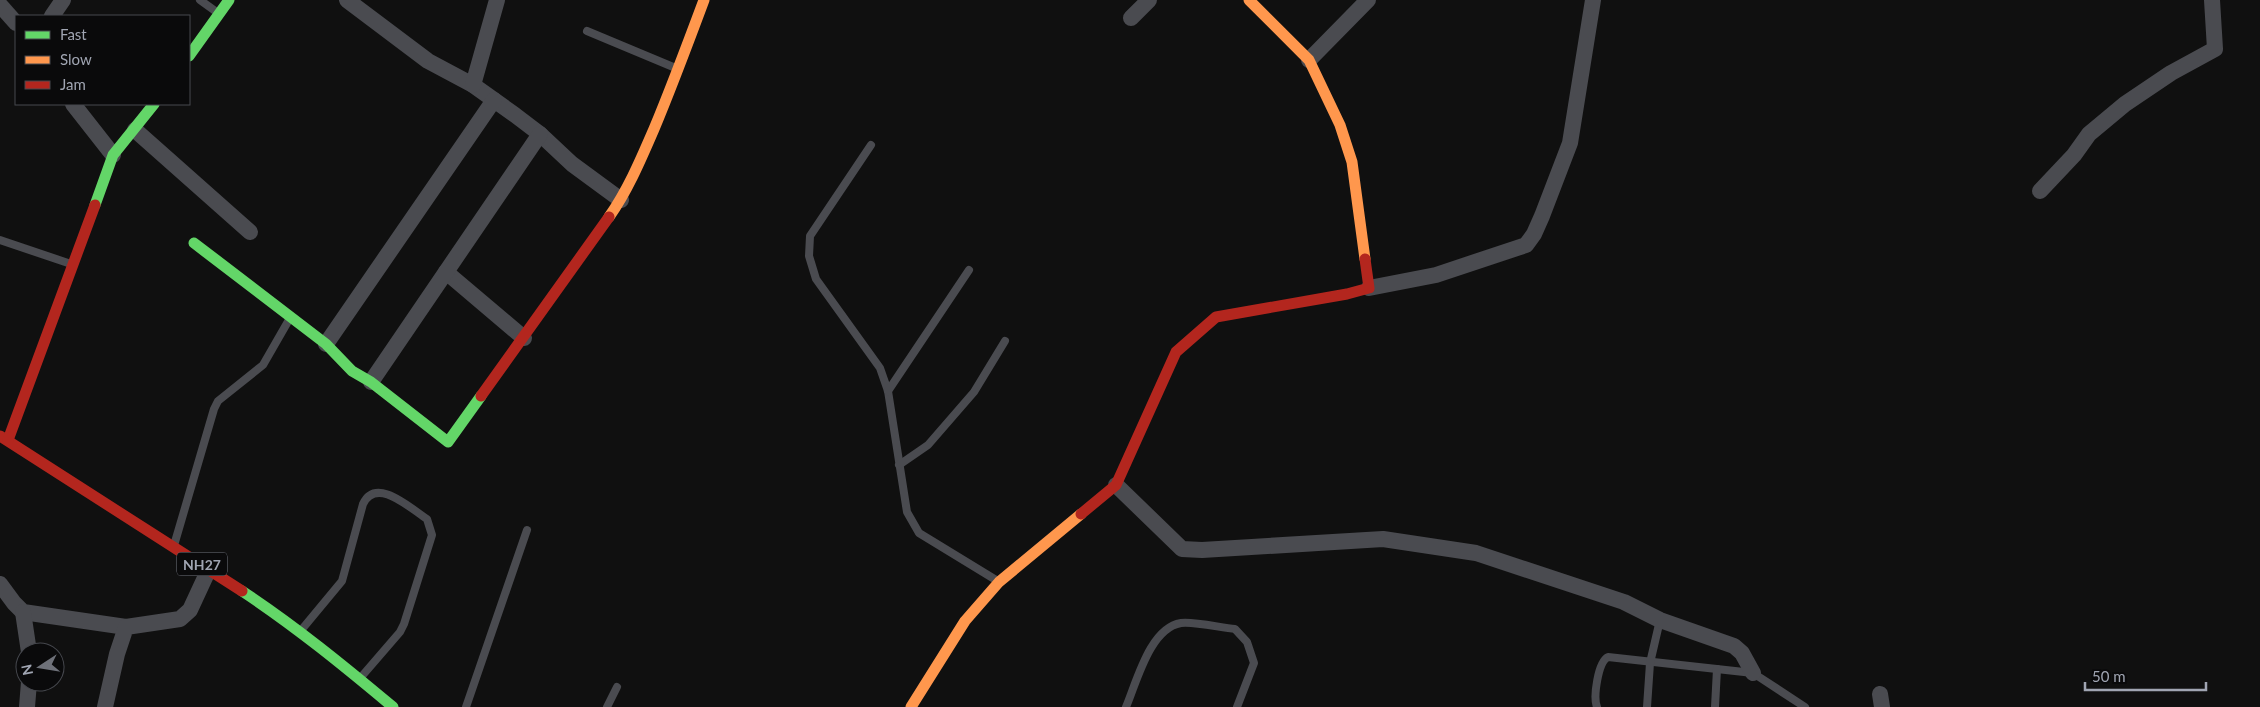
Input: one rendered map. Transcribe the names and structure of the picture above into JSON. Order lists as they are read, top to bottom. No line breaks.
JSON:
{"streets":{"main road":["NH27"]},"legend":["Fast","Slow","Jam"],"scale_bar":"50 m","north":"left"}
